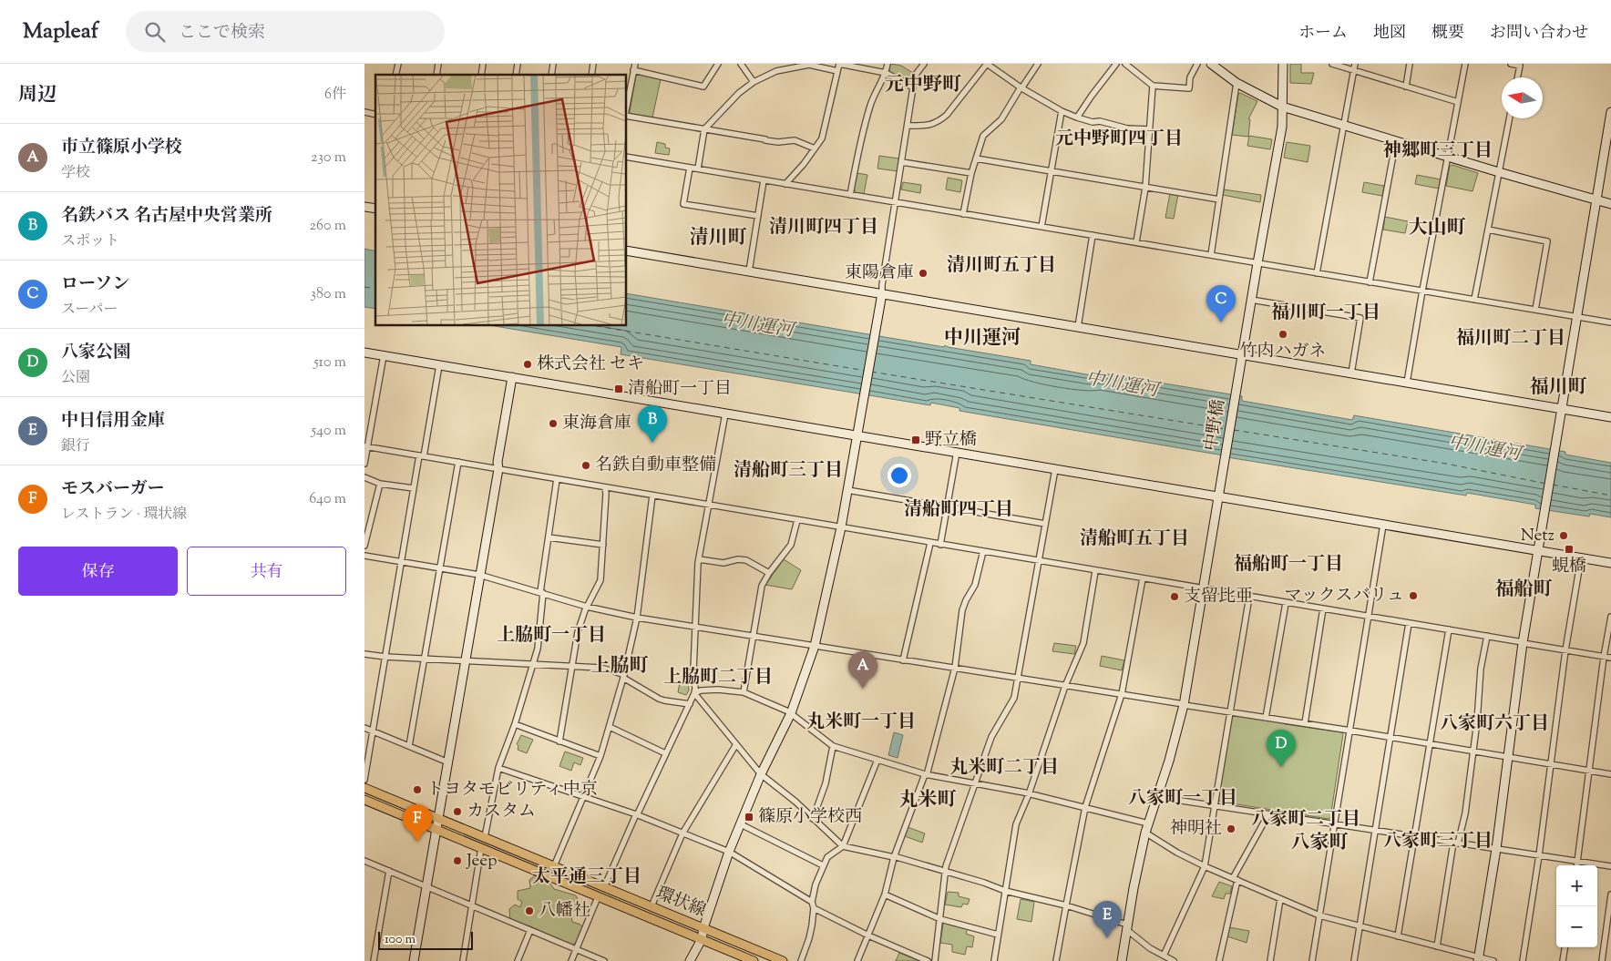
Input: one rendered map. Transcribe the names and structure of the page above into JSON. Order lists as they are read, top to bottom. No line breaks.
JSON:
{"streets":{"main road":["環状線"],"street":["中野橋"]},"districts":["元中野町","元中野町四丁目","神郷町三丁目","清川町四丁目","大山町","清川町","清川町五丁目","福川町一丁目","中川運河","福川町二丁目","福川町","清船町三丁目","清船町四丁目","清船町五丁目","福船町一丁目","福船町","上脇町一丁目","上脇町","上脇町二丁目","丸米町一丁目","八家町六丁目","丸米町二丁目","八家町一丁目","丸米町","八家町二丁目","八家町三丁目","八家町","太平通三丁目"],"water":["中川運河"],"places":{"other":["東陽倉庫","竹内ハガネ","株式会社 セキ","東海倉庫","名鉄自動車整備","Netz","マックスバリュ","支留比亜","トヨタモビリティ中京","カスタム","神明社","Jeep","八幡社"],"transit":["清船町一丁目","野立橋","蜆橋","篠原小学校西"]},"scale_bar":"100 m","north":"left","page":{"header":"Mapleaf","search":"ここで検索","nav":["ホーム","地図","概要","お問い合わせ"],"heading":["周辺","6件"],"list":[{"mark":"A","name":"市立篠原小学校","note":"学校","value":"230 m"},{"mark":"B","name":"名鉄バス 名古屋中央営業所","note":"スポット","value":"260 m"},{"mark":"C","name":"ローソン","note":"スーパー","value":"380 m"},{"mark":"D","name":"八家公園","note":"公園","value":"510 m"},{"mark":"E","name":"中日信用金庫","note":"銀行","value":"540 m"},{"mark":"F","name":"モスバーガー","note":"レストラン · 環状線","value":"640 m"}],"pins":["C","B","A","D","F","E"],"buttons":["保存","共有"],"map_buttons":["+","−"],"scale":"100 m"}}
